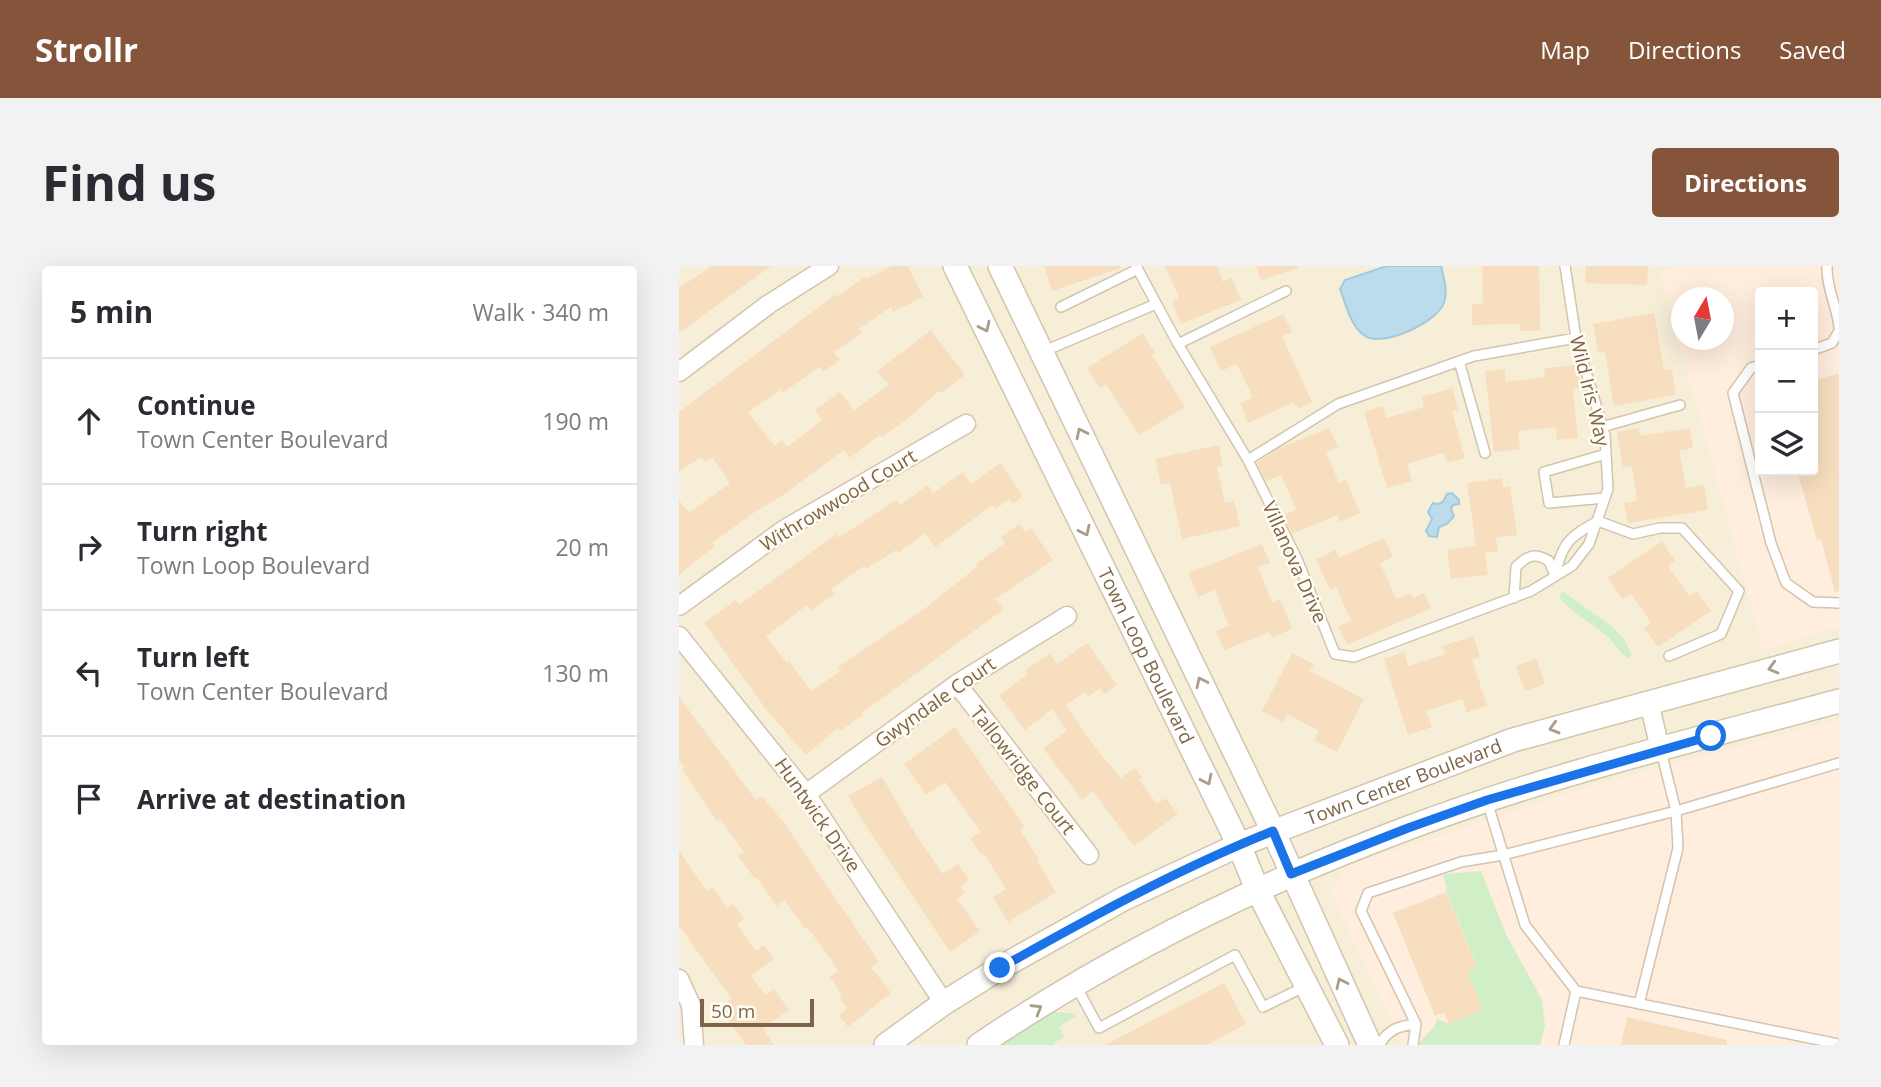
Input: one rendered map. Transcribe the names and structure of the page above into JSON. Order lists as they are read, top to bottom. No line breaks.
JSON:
{"streets":{"street":["Withrowwood Court","Town Loop Boulevard","Gwyndale Court","Tallowridge Court","Town Center Boulevard","Huntwick Drive"],"lane":["Wild Iris Way","Villanova Drive"]},"crossings":[["Wild Iris Way","Villanova Drive"],["Town Loop Boulevard","Town Center Boulevard"],["Gwyndale Court","Tallowridge Court"],["Gwyndale Court","Huntwick Drive"],["Town Center Boulevard","Huntwick Drive"]],"scale_bar":"50 m","north":"top","page":{"header":"Strollr","nav":["Map","Directions","Saved"],"buttons":"Directions","title":"Find us","heading":["5 min","Walk · 340 m"],"map_buttons":["+","−"],"list":[["Continue","Town Center Boulevard","190 m"],["Turn right","Town Loop Boulevard","20 m"],["Turn left","Town Center Boulevard","130 m"],"Arrive at destination"],"scale":"50 m"}}
